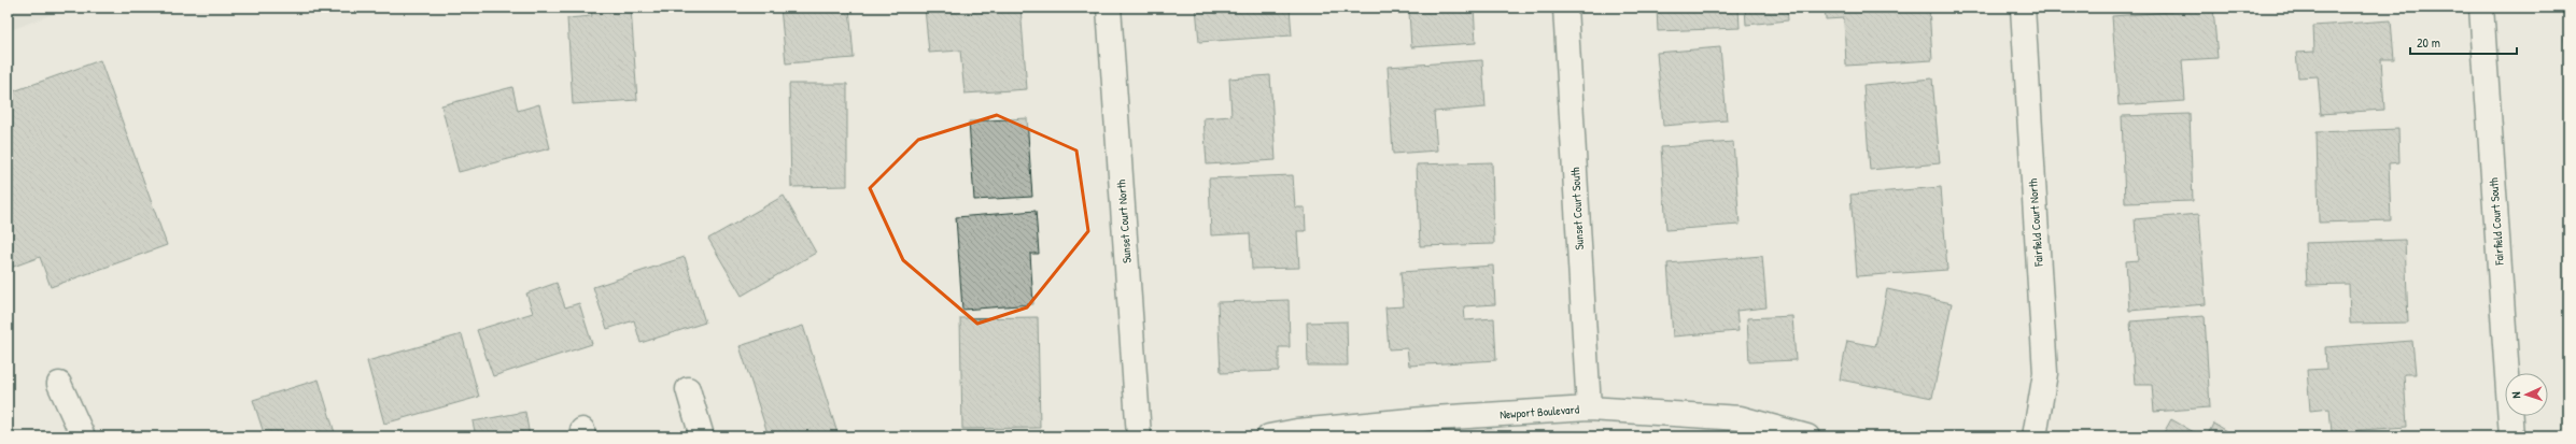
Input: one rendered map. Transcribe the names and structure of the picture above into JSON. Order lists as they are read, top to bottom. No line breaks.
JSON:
{"streets":{"street":["Sunset Court South","Sunset Court North","Fairfield Court South","Fairfield Court North","Newport Boulevard"]},"crossings":[["Sunset Court South","Newport Boulevard"]],"scale_bar":"20 m","north":"left"}
